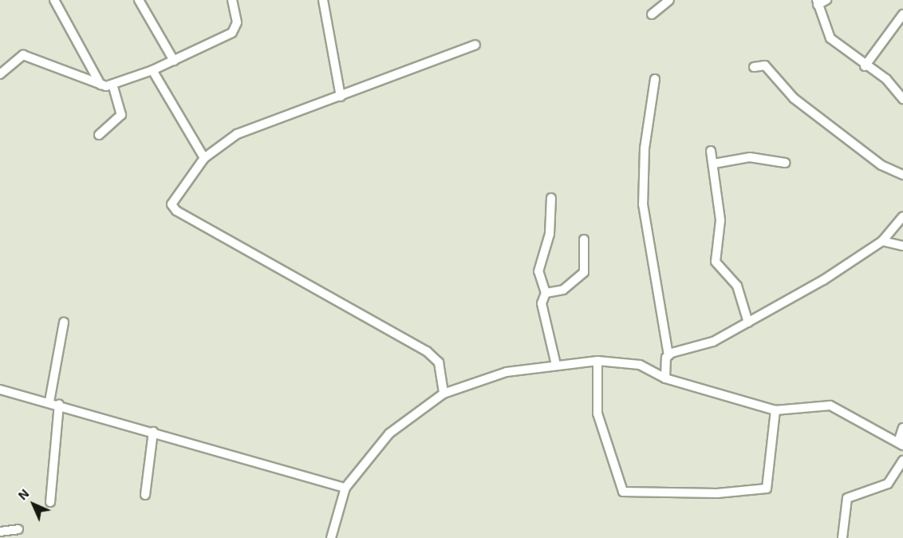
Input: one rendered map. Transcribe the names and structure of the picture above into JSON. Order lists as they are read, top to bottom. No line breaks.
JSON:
{"north":"top left"}
